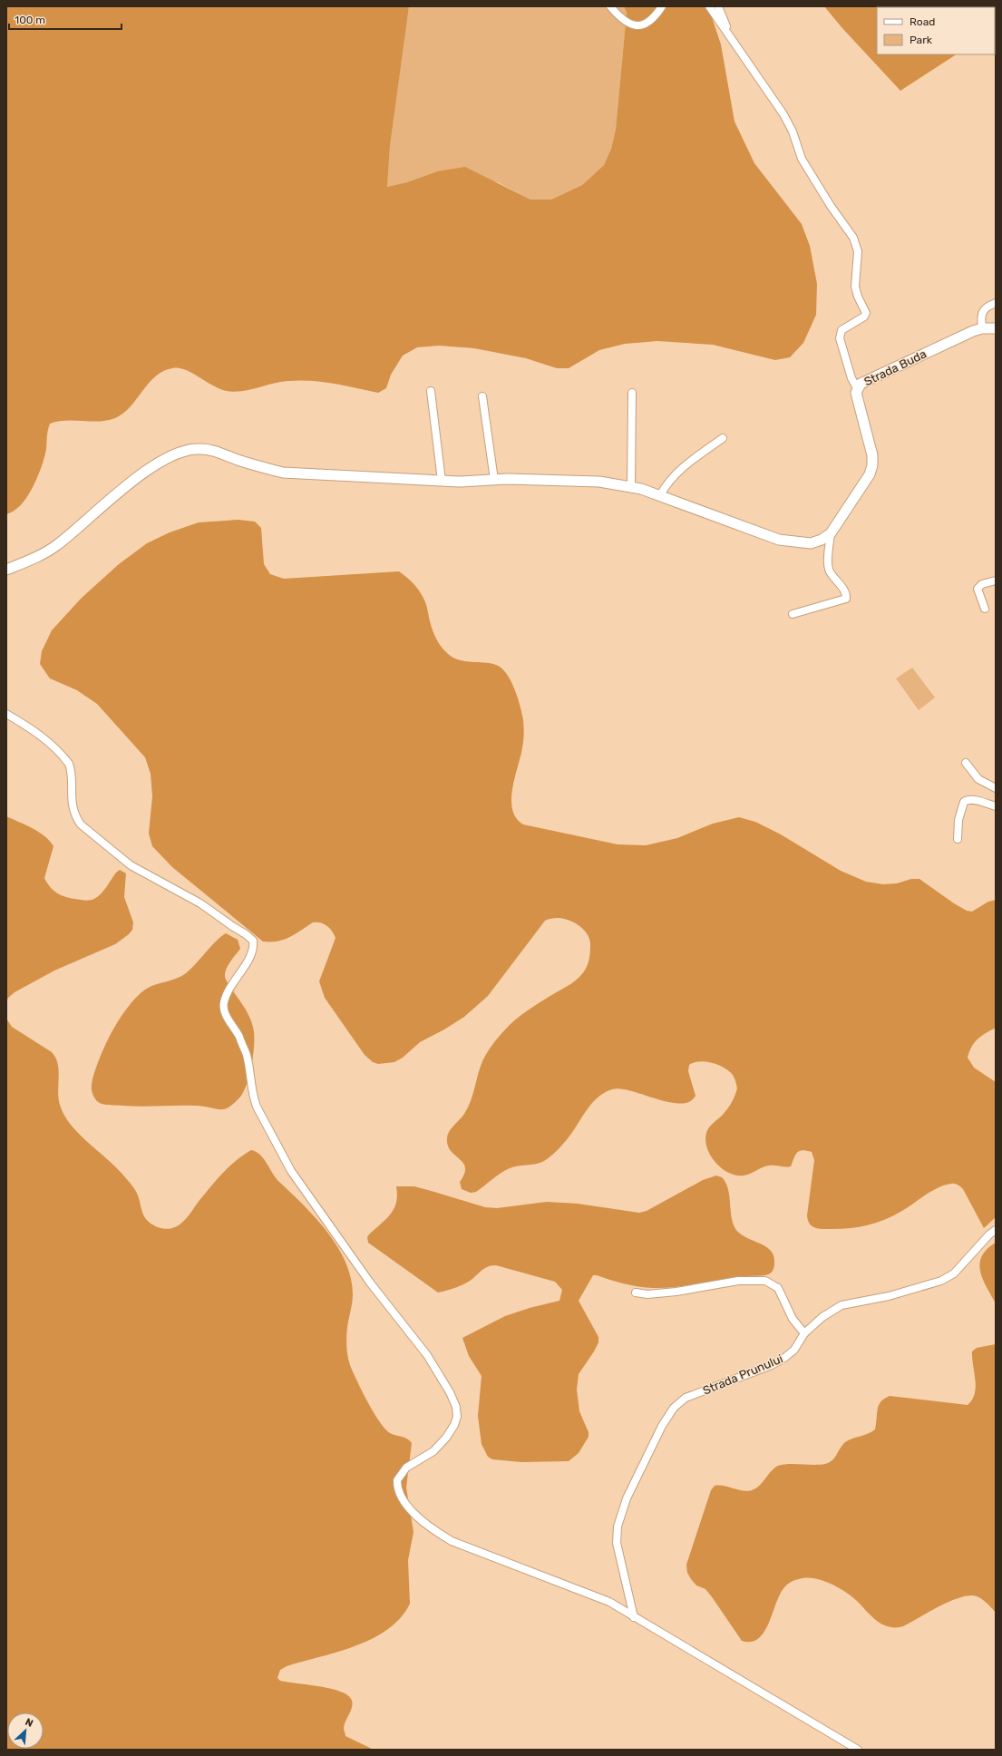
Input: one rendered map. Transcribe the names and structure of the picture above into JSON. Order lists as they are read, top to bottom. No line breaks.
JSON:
{"streets":{"street":["Strada Buda","Strada Prunului"]},"legend":["Road","Park"],"scale_bar":"100 m","north":"top right"}
